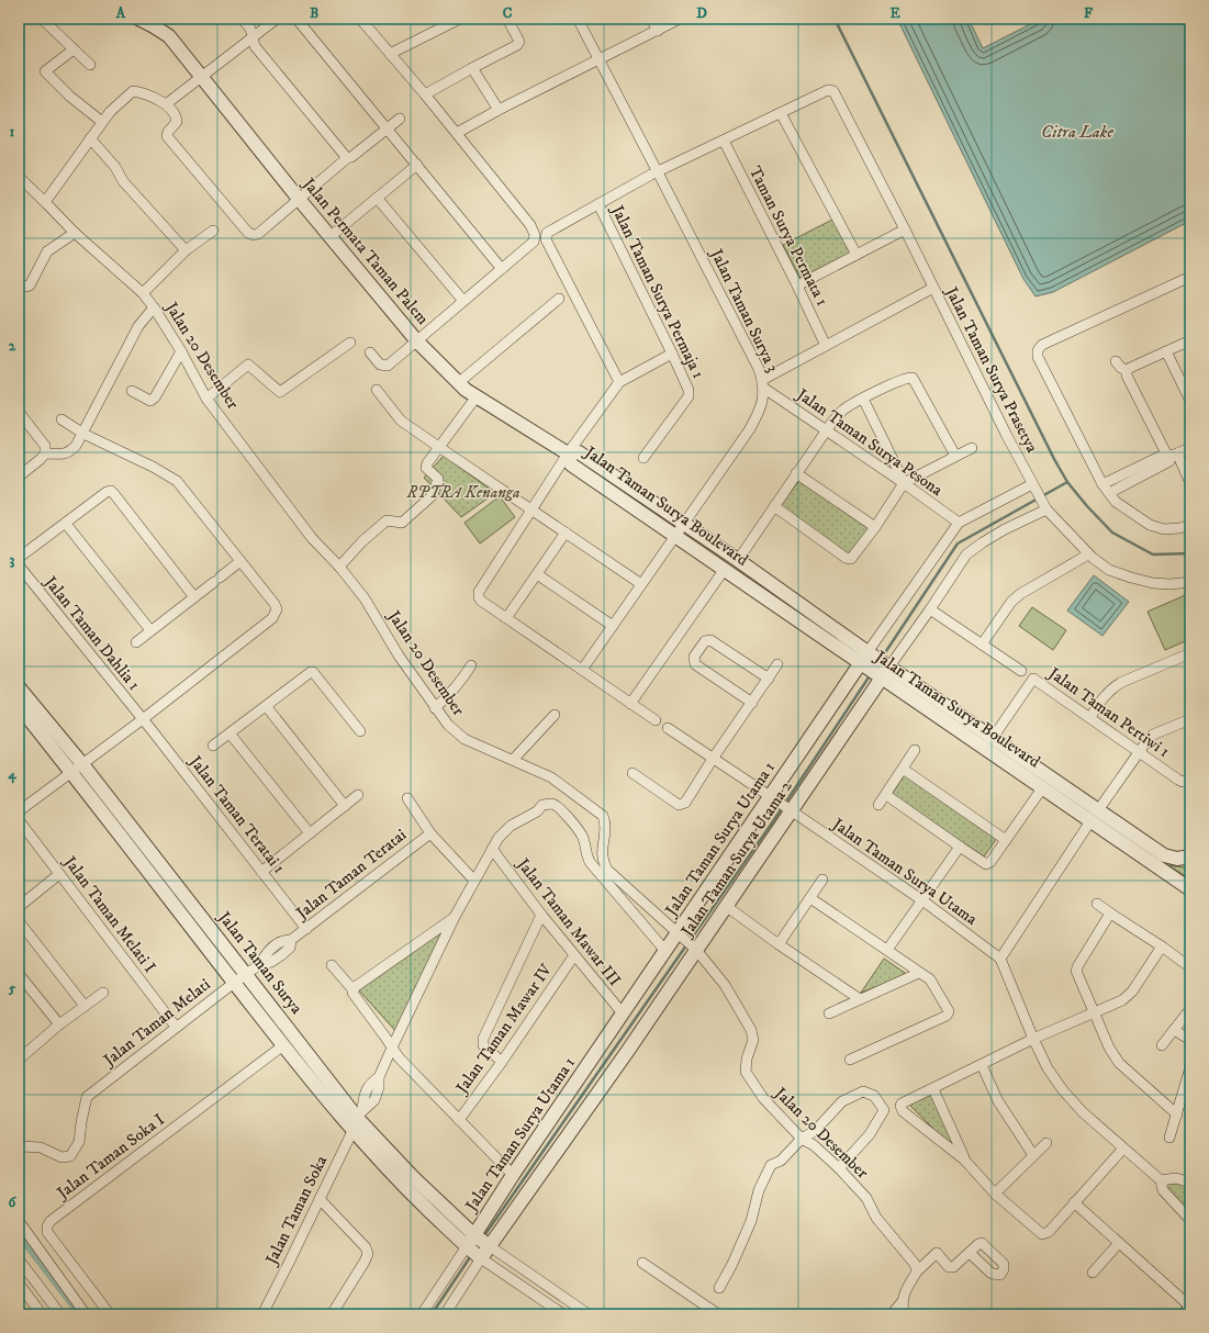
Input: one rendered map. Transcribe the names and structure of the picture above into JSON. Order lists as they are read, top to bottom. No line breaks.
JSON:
{"streets":{"street":["Taman Surya Permata 1","Jalan Permata Taman Palem","Jalan Taman Surya Permaja 1","Jalan Taman Surya 3","Jalan 20 Desember","Jalan Taman Surya Prasetya","Jalan Taman Surya Pesona","Jalan Taman Surya Boulevard","Jalan Taman Dahlia 1","Jalan Taman Pertiwi 1","Jalan Taman Teratai 1","Jalan Taman Surya Utama 1","Jalan Taman Surya Utama 2","Jalan Taman Surya Utama","Jalan Taman Teratai","Jalan Taman Melati I","Jalan Taman Mawar III","Jalan Taman Surya","Jalan Taman Melati","Jalan Taman Mawar IV","Jalan Taman Soka I","Jalan Taman Soka"]},"crossings":[["Jalan Permata Taman Palem","Jalan Taman Surya Boulevard"],["Jalan Taman Surya 3","Jalan Taman Surya Pesona"],["Jalan Taman Surya 3","Jalan Taman Surya Boulevard"],["Jalan 20 Desember","Jalan Taman Surya Utama 1"],["Jalan 20 Desember","Jalan Taman Surya Utama 2"],["Jalan Taman Surya Prasetya","Jalan Taman Surya Utama 1"],["Jalan Taman Surya Prasetya","Jalan Taman Surya Utama 2"],["Jalan Taman Surya Pesona","Jalan Taman Surya Utama 1"],["Jalan Taman Surya Boulevard","Jalan Taman Pertiwi 1"],["Jalan Taman Surya Boulevard","Jalan Taman Surya Utama 1"],["Jalan Taman Surya Boulevard","Jalan Taman Surya Utama 2"],["Jalan Taman Dahlia 1","Jalan Taman Teratai 1"],["Jalan Taman Teratai 1","Jalan Taman Teratai"],["Jalan Taman Surya Utama 1","Jalan Taman Surya Utama 2"],["Jalan Taman Surya Utama 1","Jalan Taman Surya Utama"],["Jalan Taman Surya Utama 1","Jalan Taman Mawar III"],["Jalan Taman Surya Utama 1","Jalan Taman Surya"],["Jalan Taman Surya Utama 1","Jalan Taman Soka"],["Jalan Taman Surya Utama 2","Jalan Taman Surya Utama"],["Jalan Taman Surya Utama 2","Jalan Taman Surya"],["Jalan Taman Teratai","Jalan Taman Surya"],["Jalan Taman Teratai","Jalan Taman Melati"],["Jalan Taman Teratai","Jalan Taman Soka"],["Jalan Taman Melati I","Jalan Taman Melati"],["Jalan Taman Mawar III","Jalan Taman Mawar IV"],["Jalan Taman Mawar III","Jalan Taman Soka"],["Jalan Taman Surya","Jalan Taman Melati"],["Jalan Taman Surya","Jalan Taman Soka I"],["Jalan Taman Surya","Jalan Taman Soka"]],"water":["Citra Lake"],"parks":["RPTRA Kenanga"],"grid":{"columns":["A","B","C","D","E","F"],"rows":["1","2","3","4","5","6"]}}
